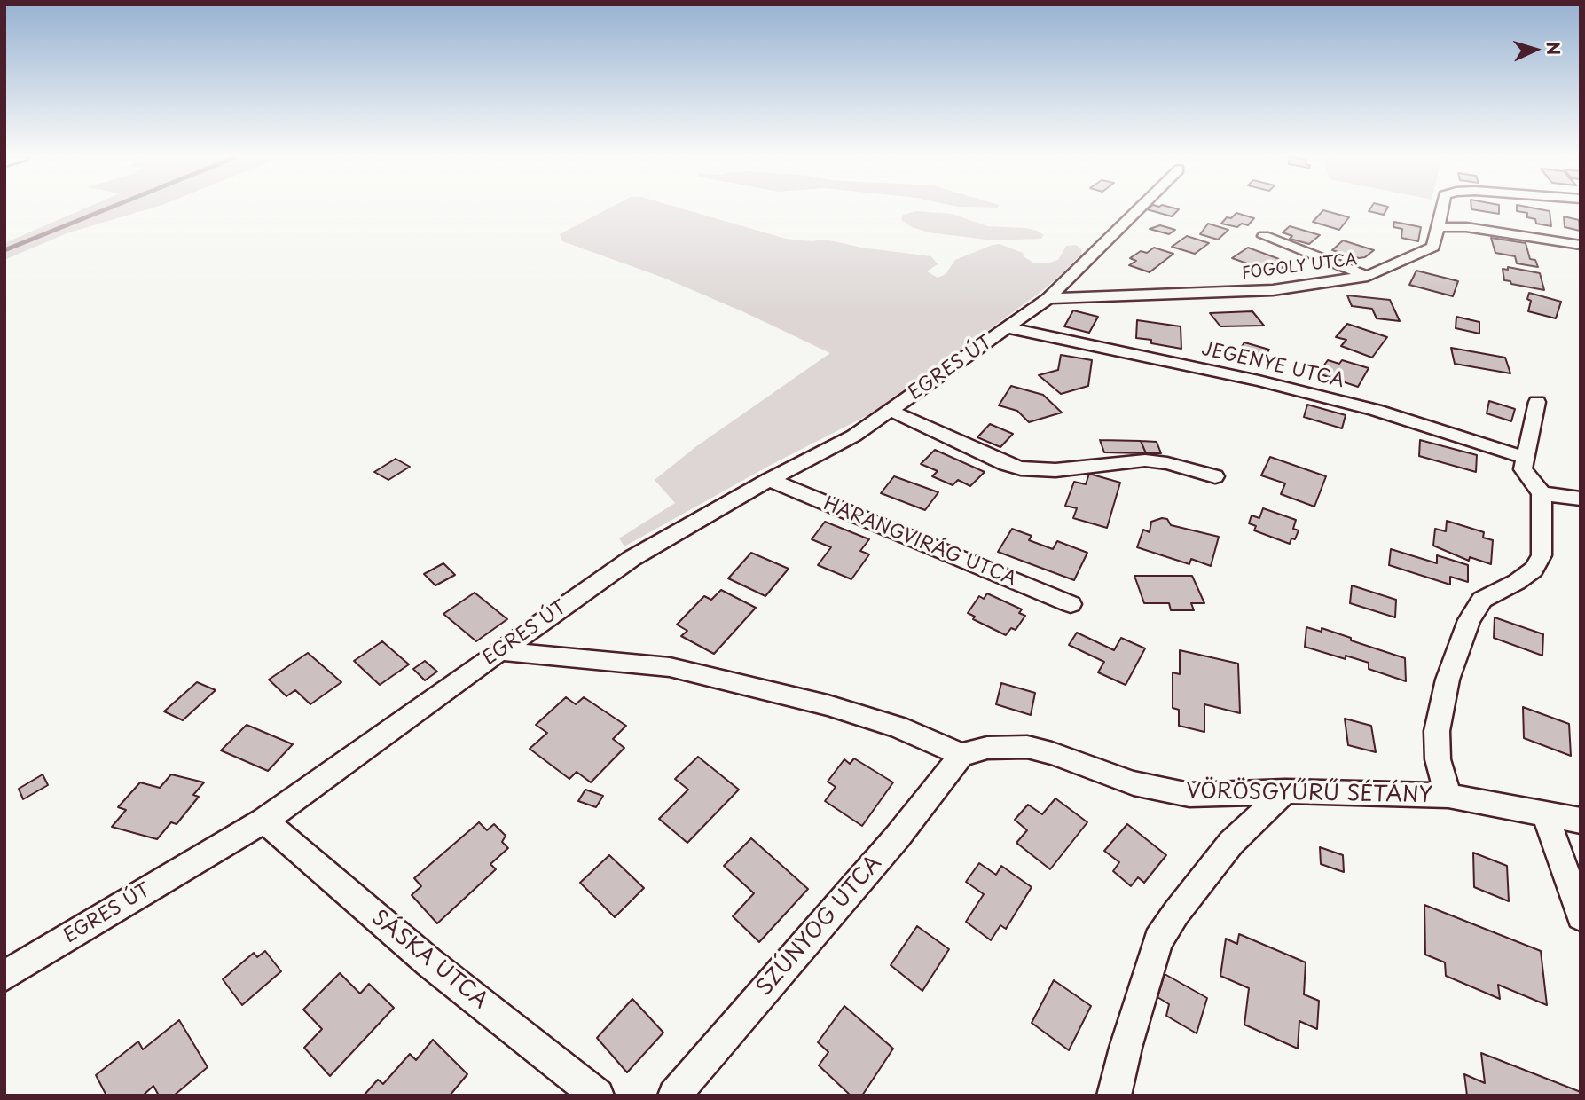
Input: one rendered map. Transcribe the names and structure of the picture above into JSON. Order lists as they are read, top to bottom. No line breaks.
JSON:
{"streets":{"street":["FOGOLY UTCA","JEGENYE UTCA","EGRES ÚT","HARANGVIRÁG UTCA","VÖRÖSGYŰRŰ SÉTÁNY","SZÚNYOG UTCA","SÁSKA UTCA"]},"crossings":[["FOGOLY UTCA","EGRES ÚT"],["JEGENYE UTCA","EGRES ÚT"],["EGRES ÚT","HARANGVIRÁG UTCA"],["EGRES ÚT","SÁSKA UTCA"],["VÖRÖSGYŰRŰ SÉTÁNY","SZÚNYOG UTCA"]],"north":"right"}
